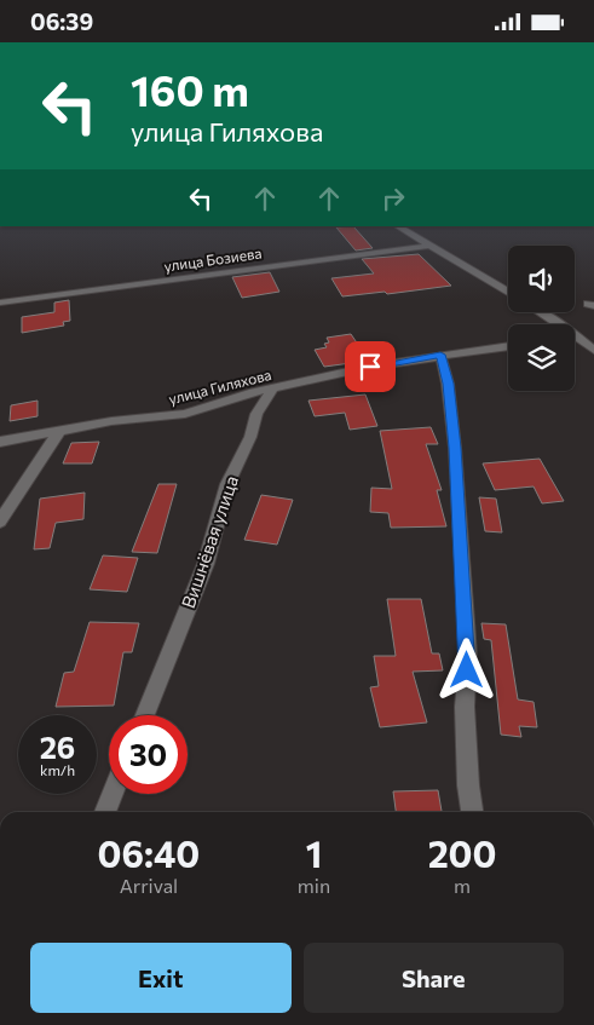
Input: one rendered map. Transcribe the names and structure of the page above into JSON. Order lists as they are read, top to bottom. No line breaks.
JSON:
{"streets":{"street":["улица Бозиева","улица Гиляхова","Вишнёвая улица"]},"crossings":[["улица Гиляхова","Вишнёвая улица"]],"page":{"status":"06:39","turn":["160 m","улица Гиляхова"],"speed":"26 km/h","limit":"30","eta":["06:40","Arrival","1","min","200","m"],"buttons":["Exit","Share"]}}
